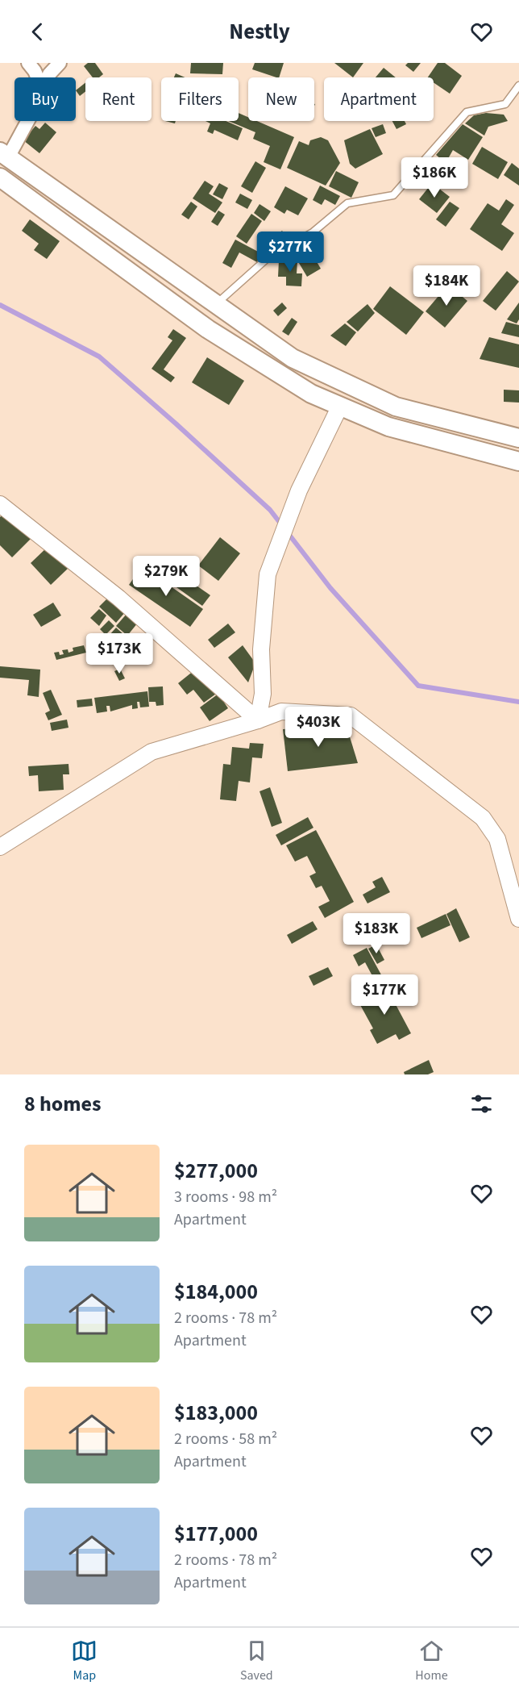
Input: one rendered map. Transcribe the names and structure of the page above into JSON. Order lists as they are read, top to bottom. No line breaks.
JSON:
{"page":{"header":"Nestly","chip":["Buy","Rent","Filters","New","Apartment"],"price":["$186K","$277K","$184K","$279K","$173K","$403K","$183K","$177K"],"heading":"8 homes","list":[{"name":"$277,000","note":"3 rooms · 98 m² · Apartment"},{"name":"$184,000","note":"2 rooms · 78 m² · Apartment"},{"name":"$183,000","note":"2 rooms · 58 m² · Apartment"},{"name":"$177,000","note":"2 rooms · 78 m² · Apartment"}],"tabs":["Map","Saved","Home"]}}
